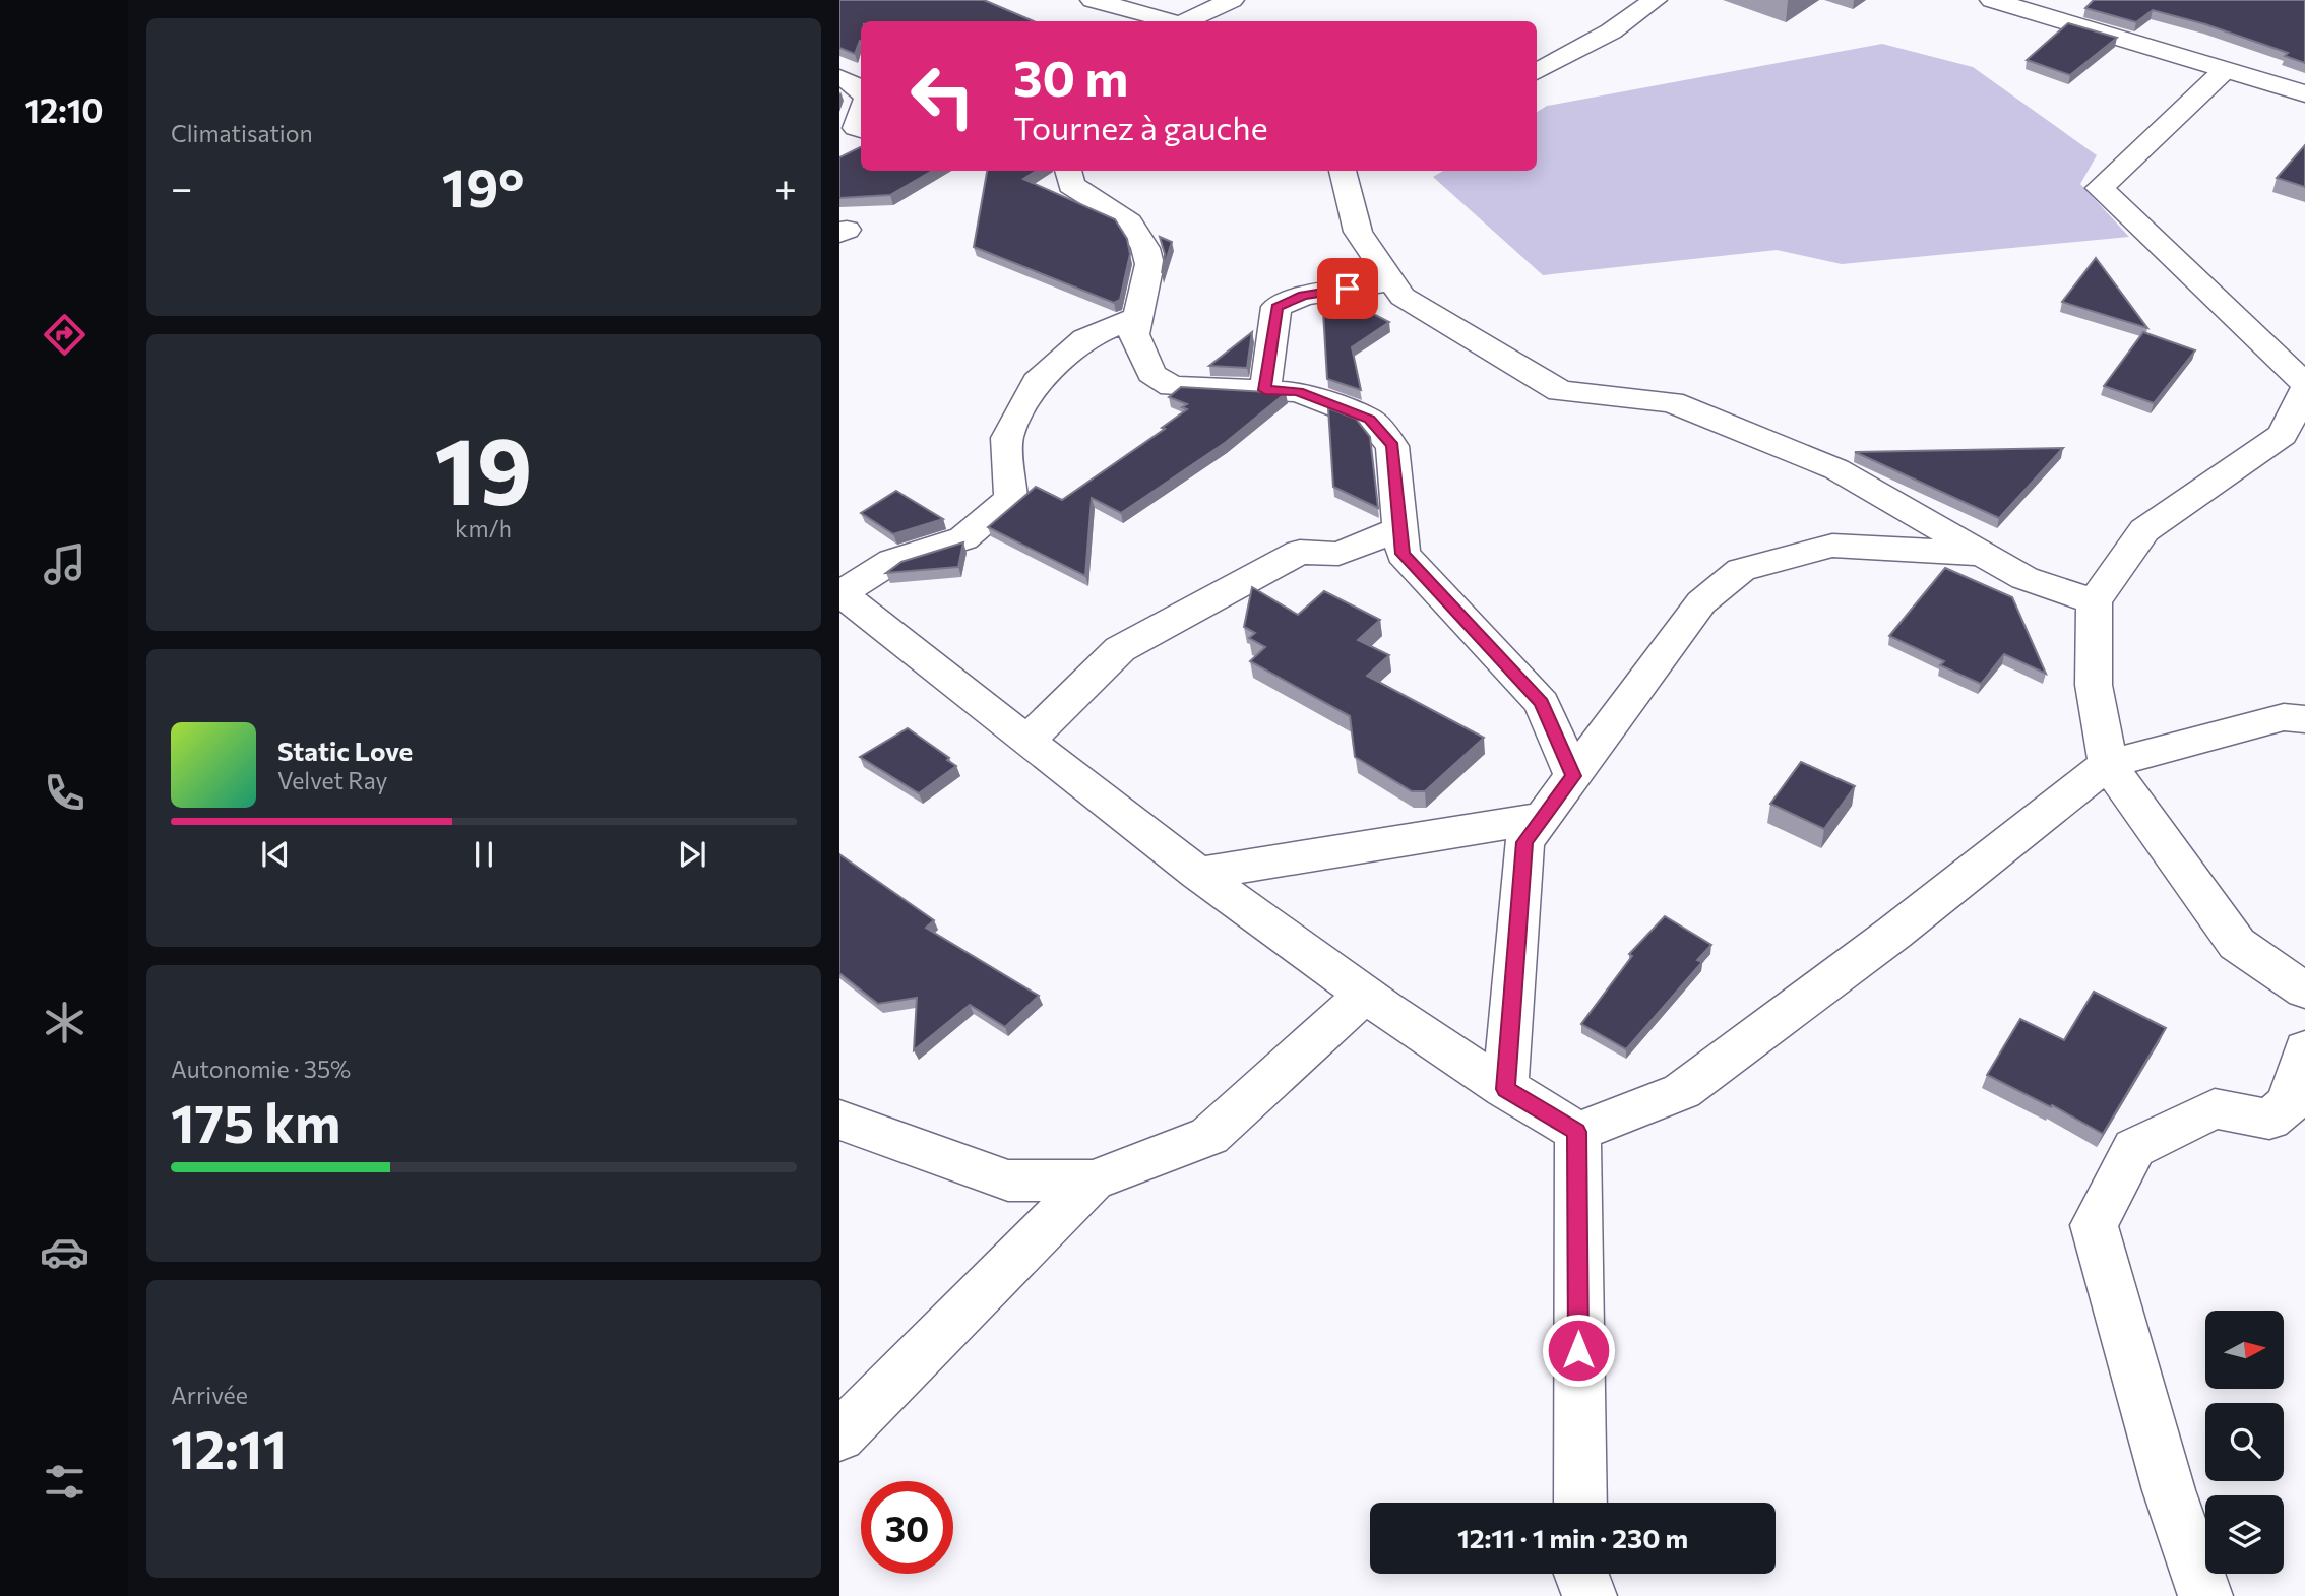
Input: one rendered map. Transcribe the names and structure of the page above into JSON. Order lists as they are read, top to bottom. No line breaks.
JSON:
{"north":"right","page":{"tabs":"12:10","tile":["Climatisation",["19","km/h"],["Autonomie · 35%","175 km"],["Arrivée","12:11"]],"turn":["30 m","Tournez à gauche"],"heat":["−","19°","+"],"song":["Static Love","Velvet Ray"],"limit":"30","trip":"12:11 · 1 min · 230 m"}}
